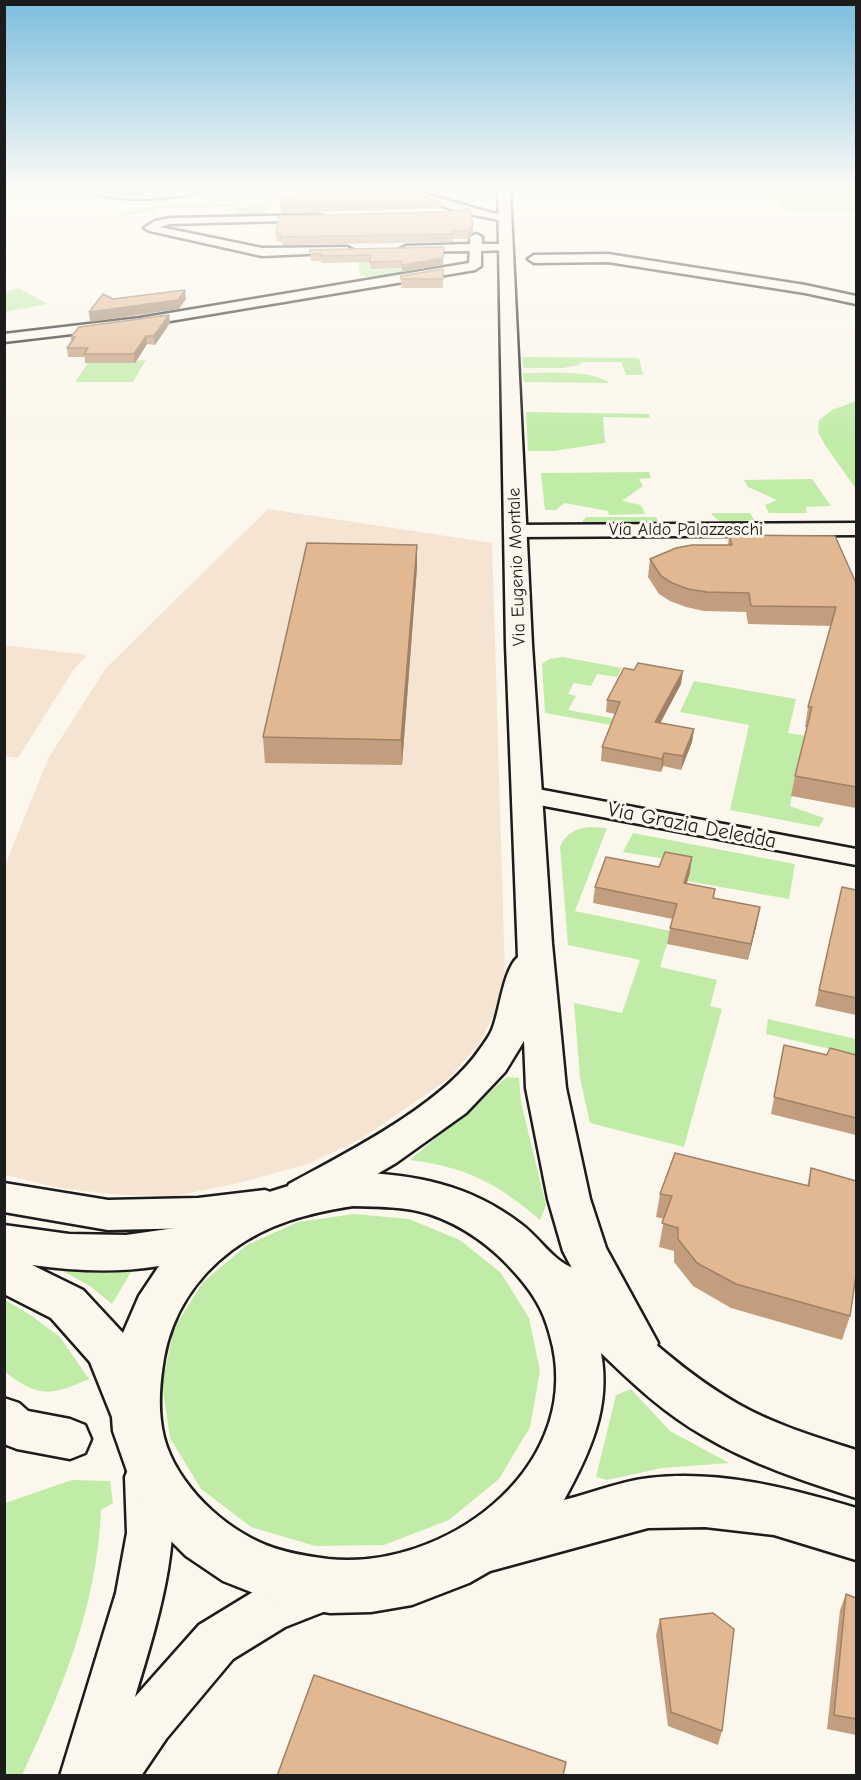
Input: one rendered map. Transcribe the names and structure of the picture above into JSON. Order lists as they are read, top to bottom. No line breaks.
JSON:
{"streets":{"main road":["Via Eugenio Montale"],"street":["Via Aldo Palazzeschi","Via Grazia Deledda"]},"crossings":[["Via Aldo Palazzeschi","Via Eugenio Montale"],["Via Eugenio Montale","Via Grazia Deledda"]]}
